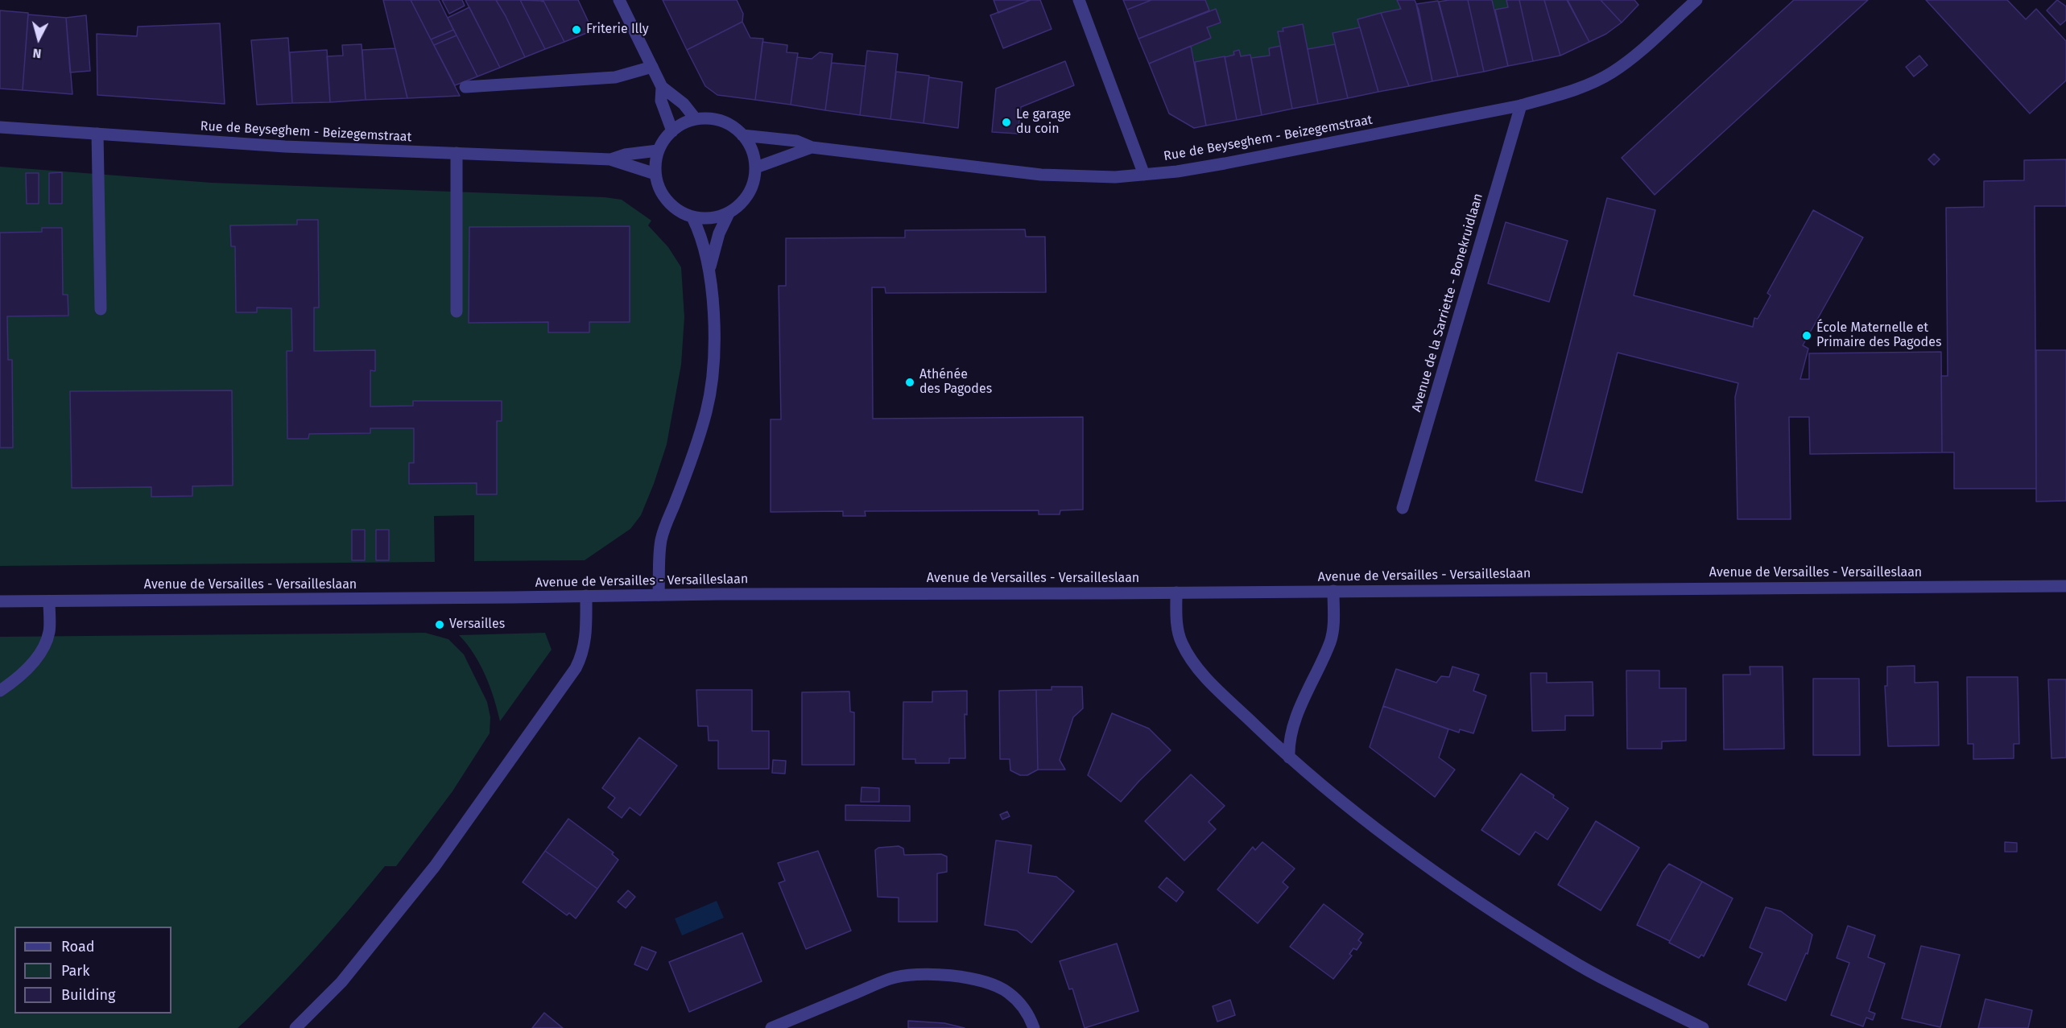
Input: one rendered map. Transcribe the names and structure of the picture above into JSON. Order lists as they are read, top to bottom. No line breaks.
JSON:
{"streets":{"street":["Rue de Beyseghem - Beizegemstraat","Avenue de la Sarriette - Bonekruidlaan","Avenue de Versailles - Versailleslaan"]},"crossings":[["Rue de Beyseghem - Beizegemstraat","Avenue de la Sarriette - Bonekruidlaan"]],"places":["Friterie Illy","Le garage du coin","École Maternelle et Primaire des Pagodes","Athénée des Pagodes","Versailles"],"legend":["Road","Park","Building"],"north":"bottom"}
